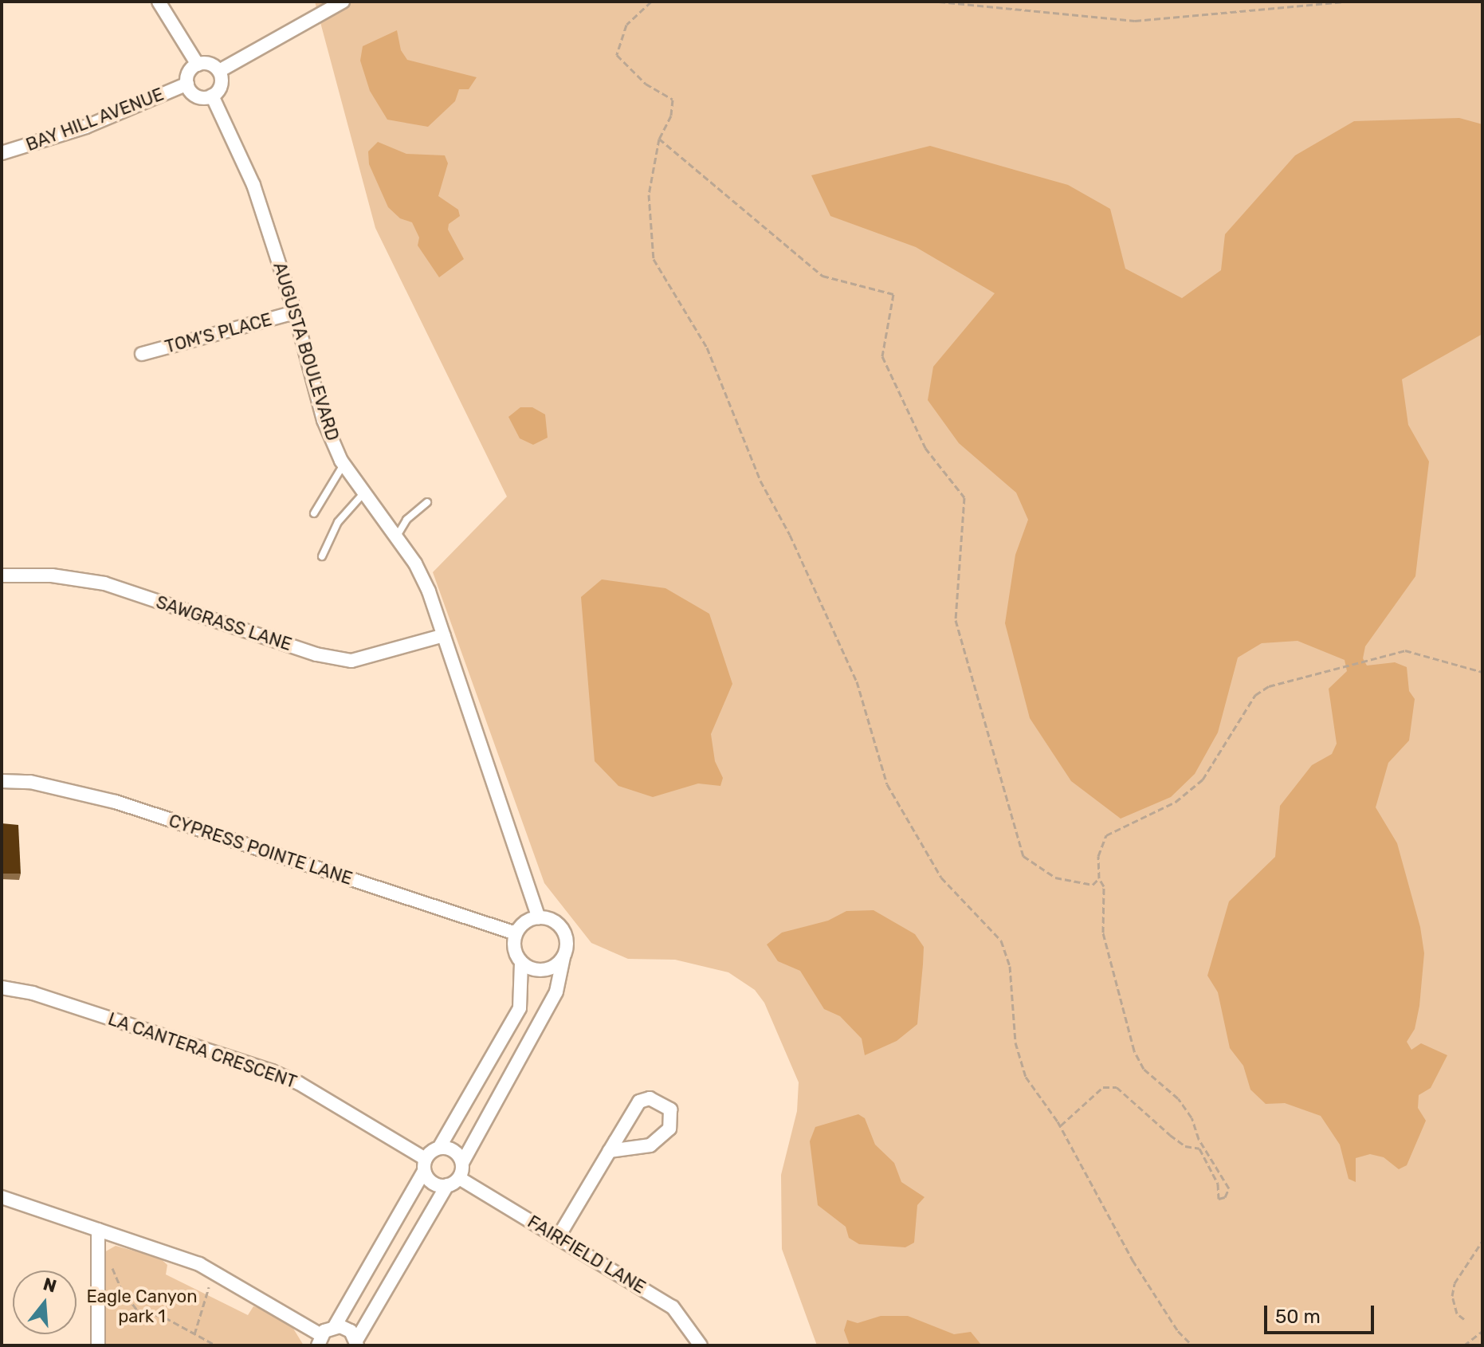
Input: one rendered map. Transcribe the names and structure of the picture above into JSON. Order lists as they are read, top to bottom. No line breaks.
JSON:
{"streets":{"street":["BAY HILL AVENUE","TOM’S PLACE","AUGUSTA BOULEVARD","SAWGRASS LANE","CYPRESS POINTE LANE","LA CANTERA CRESCENT","FAIRFIELD LANE"]},"crossings":[["BAY HILL AVENUE","AUGUSTA BOULEVARD"],["TOM’S PLACE","AUGUSTA BOULEVARD"],["AUGUSTA BOULEVARD","SAWGRASS LANE"],["AUGUSTA BOULEVARD","CYPRESS POINTE LANE"],["LA CANTERA CRESCENT","FAIRFIELD LANE"]],"parks":["Eagle Canyon park 1"],"scale_bar":"50 m","north":"top"}
